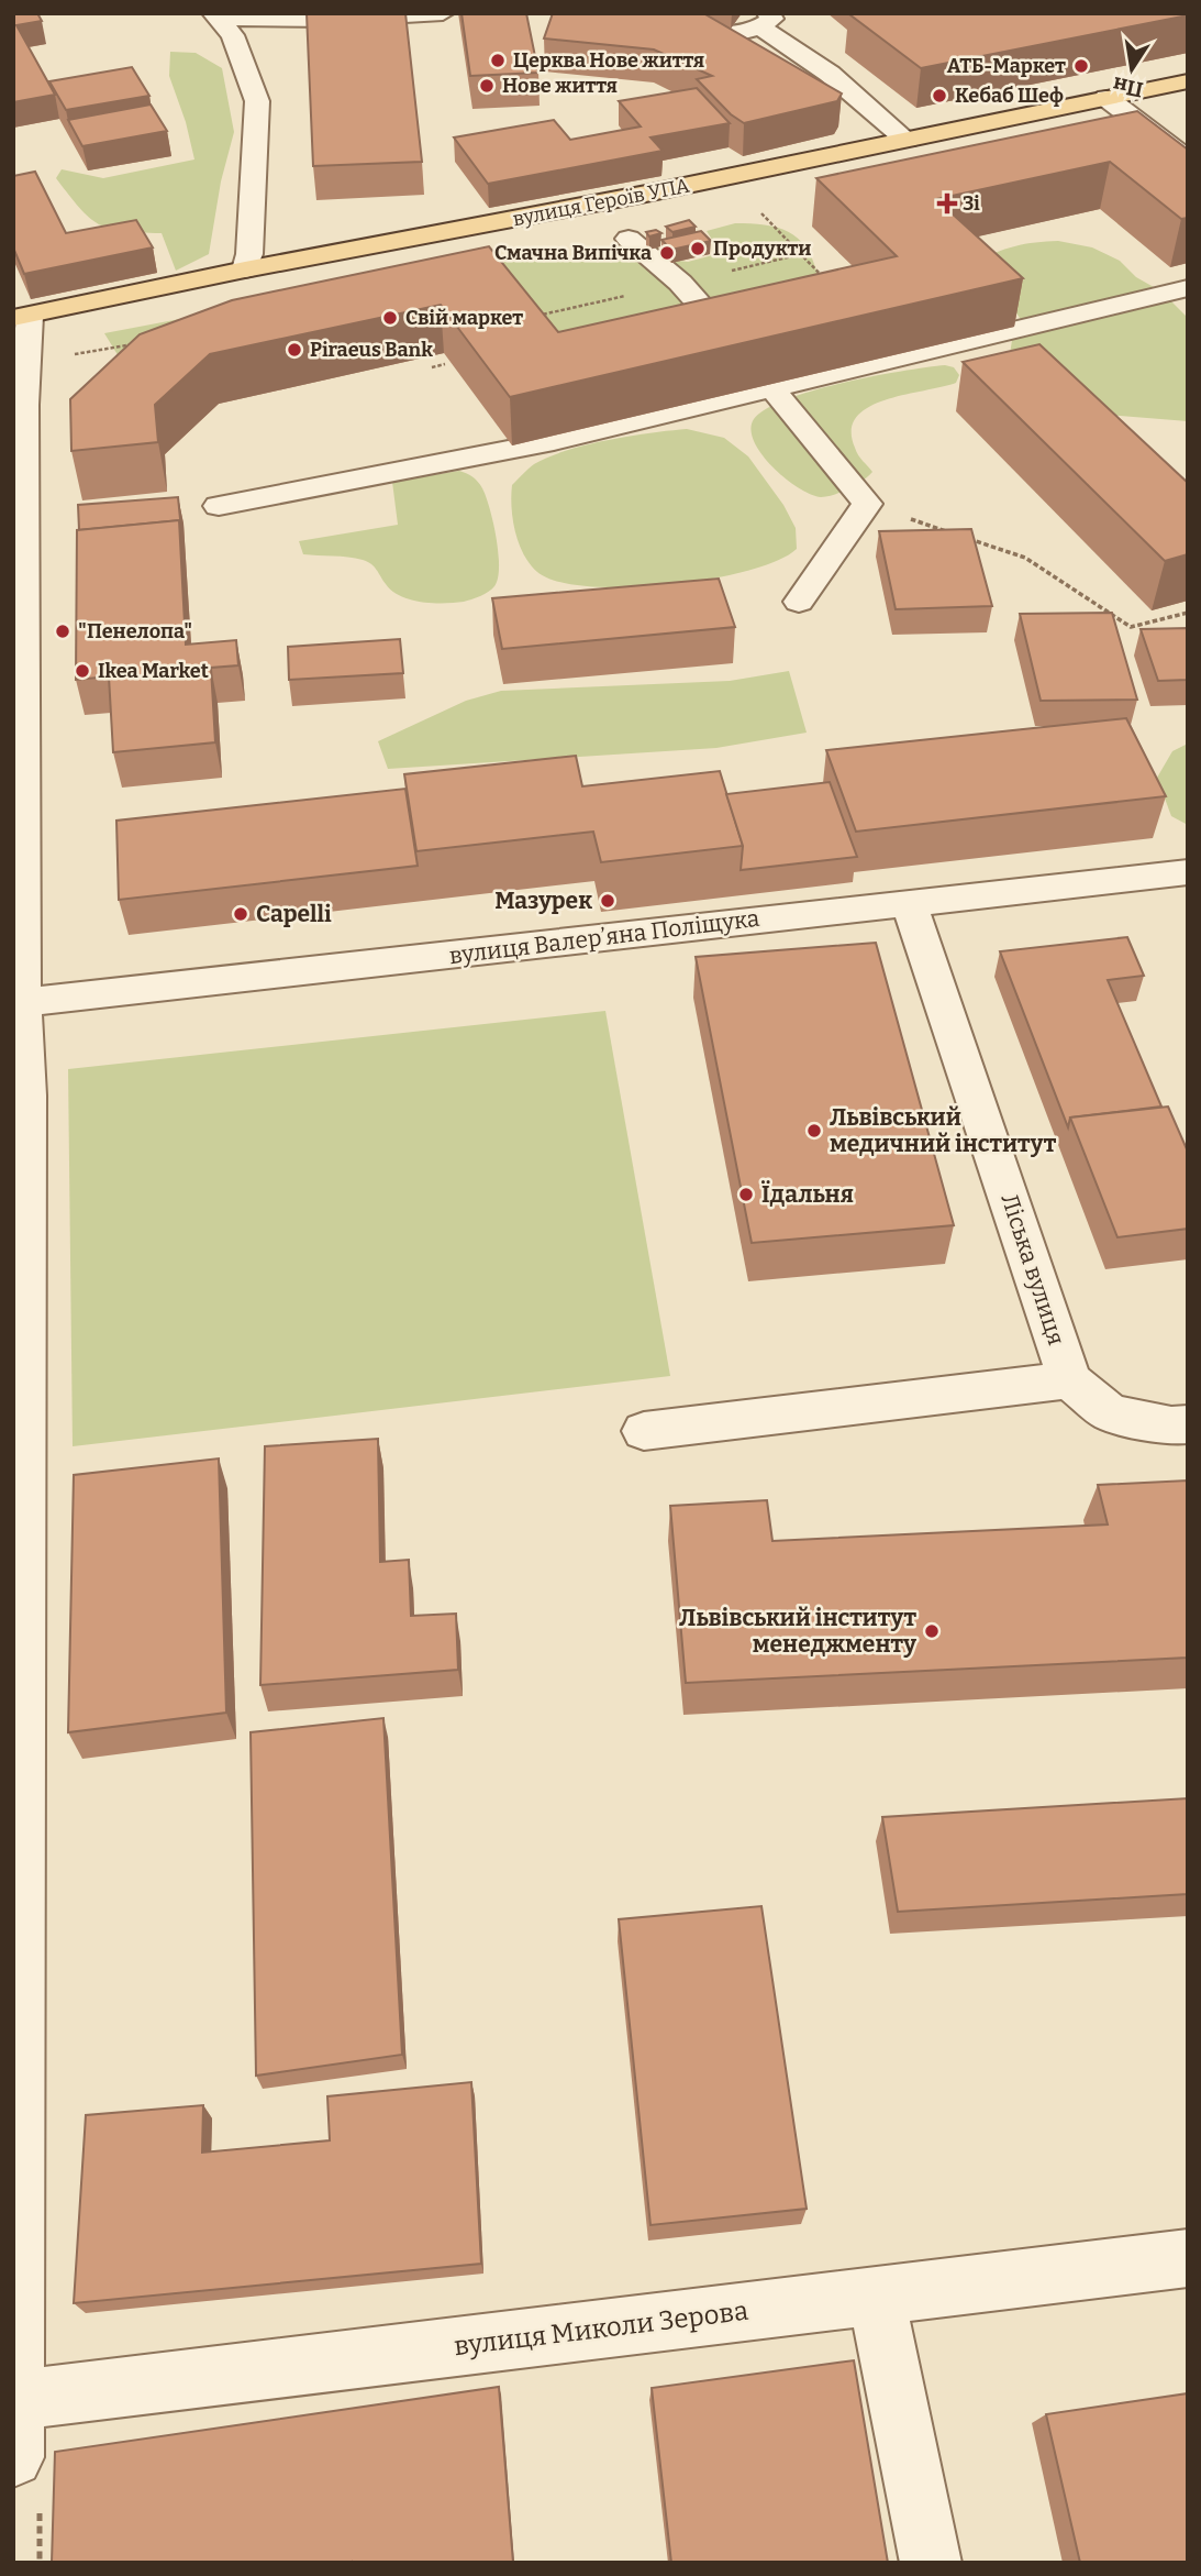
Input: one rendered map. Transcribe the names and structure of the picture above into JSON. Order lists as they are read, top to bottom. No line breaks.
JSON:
{"streets":{"main road":["вулиця Героїв УПА"],"street":["вулиця Валерʼяна Поліщука","Ліська вулиця","вулиця Миколи Зерова"]},"crossings":[["вулиця Валерʼяна Поліщука","Ліська вулиця"]],"places":{"other":["Церква Нове життя","АТБ-Маркет","Нове життя","Кебаб Шеф","Продукти","Смачна Випічка","Свій маркет","Piraeus Bank","\"Пенелопа\"","Ikea Market","Мазурек","Capelli","Львівський медичний інститут","Їдальня","Львівський інститут менеджменту"],"health":["3і"]},"north":"bottom"}
